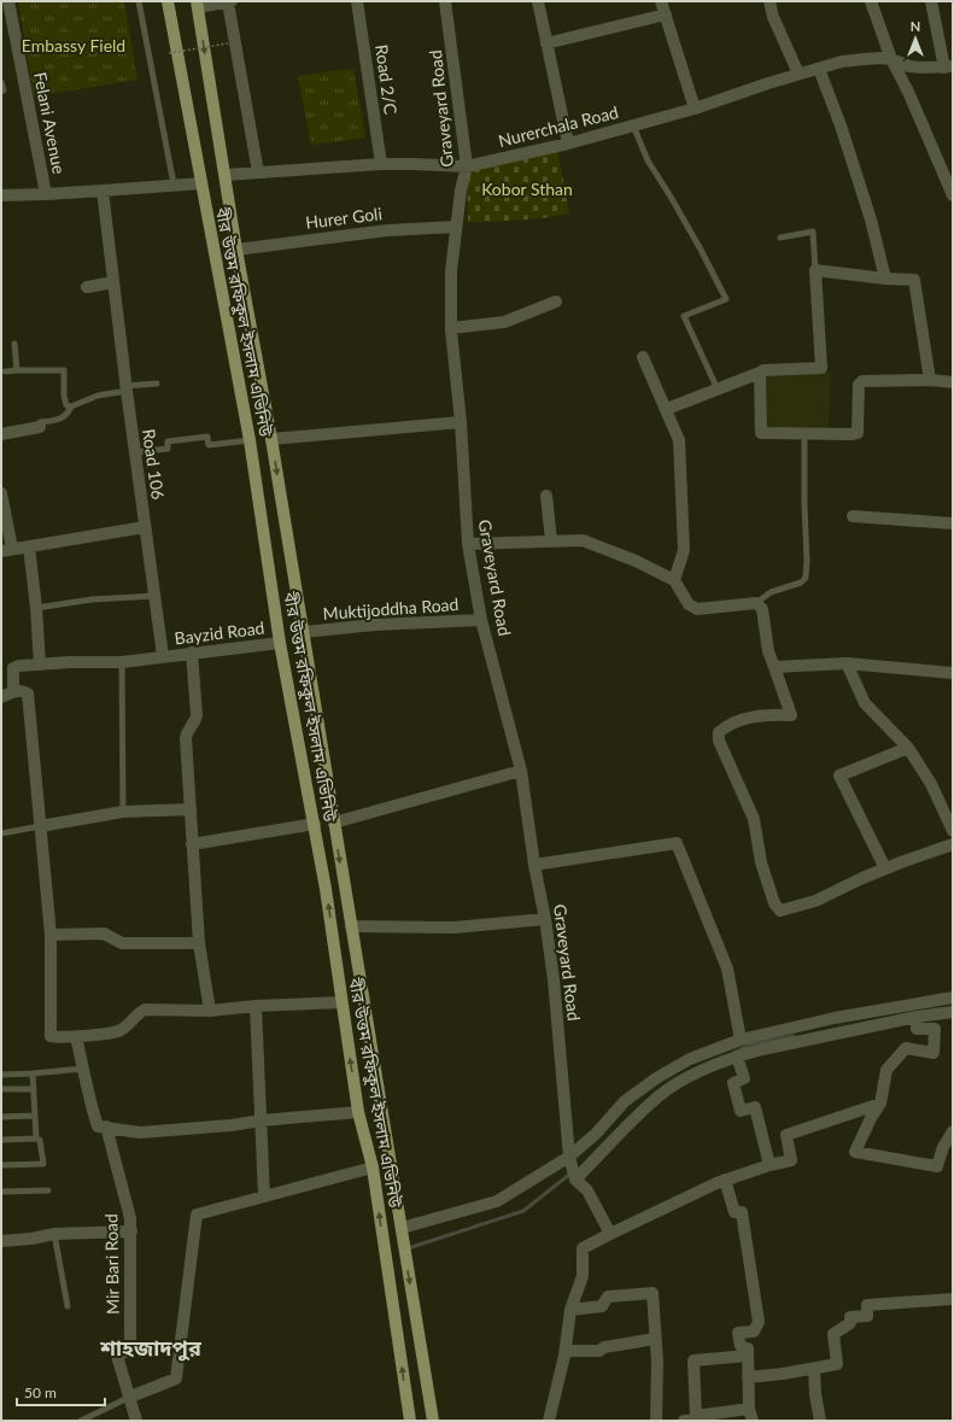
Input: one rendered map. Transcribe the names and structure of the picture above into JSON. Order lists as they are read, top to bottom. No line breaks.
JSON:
{"streets":{"main road":["বীর উত্তম রফিকুল ইসলাম এভিনিউ"],"street":["Road 2/C","Graveyard Road","Felani Avenue","Nurerchala Road","Hurer Goli","Road 106","Muktijoddha Road","Bayzid Road","Mir Bari Road"]},"crossings":[["Road 2/C","Nurerchala Road"],["Graveyard Road","Nurerchala Road"],["Graveyard Road","Hurer Goli"],["Graveyard Road","Muktijoddha Road"],["Nurerchala Road","বীর উত্তম রফিকুল ইসলাম এভিনিউ"],["Hurer Goli","বীর উত্তম রফিকুল ইসলাম এভিনিউ"],["বীর উত্তম রফিকুল ইসলাম এভিনিউ","Muktijoddha Road"],["বীর উত্তম রফিকুল ইসলাম এভিনিউ","Bayzid Road"],["Road 106","Bayzid Road"]],"districts":["শাহজাদপুর"],"parks":["Embassy Field","Kobor Sthan"],"scale_bar":"50 m","north":"top"}
